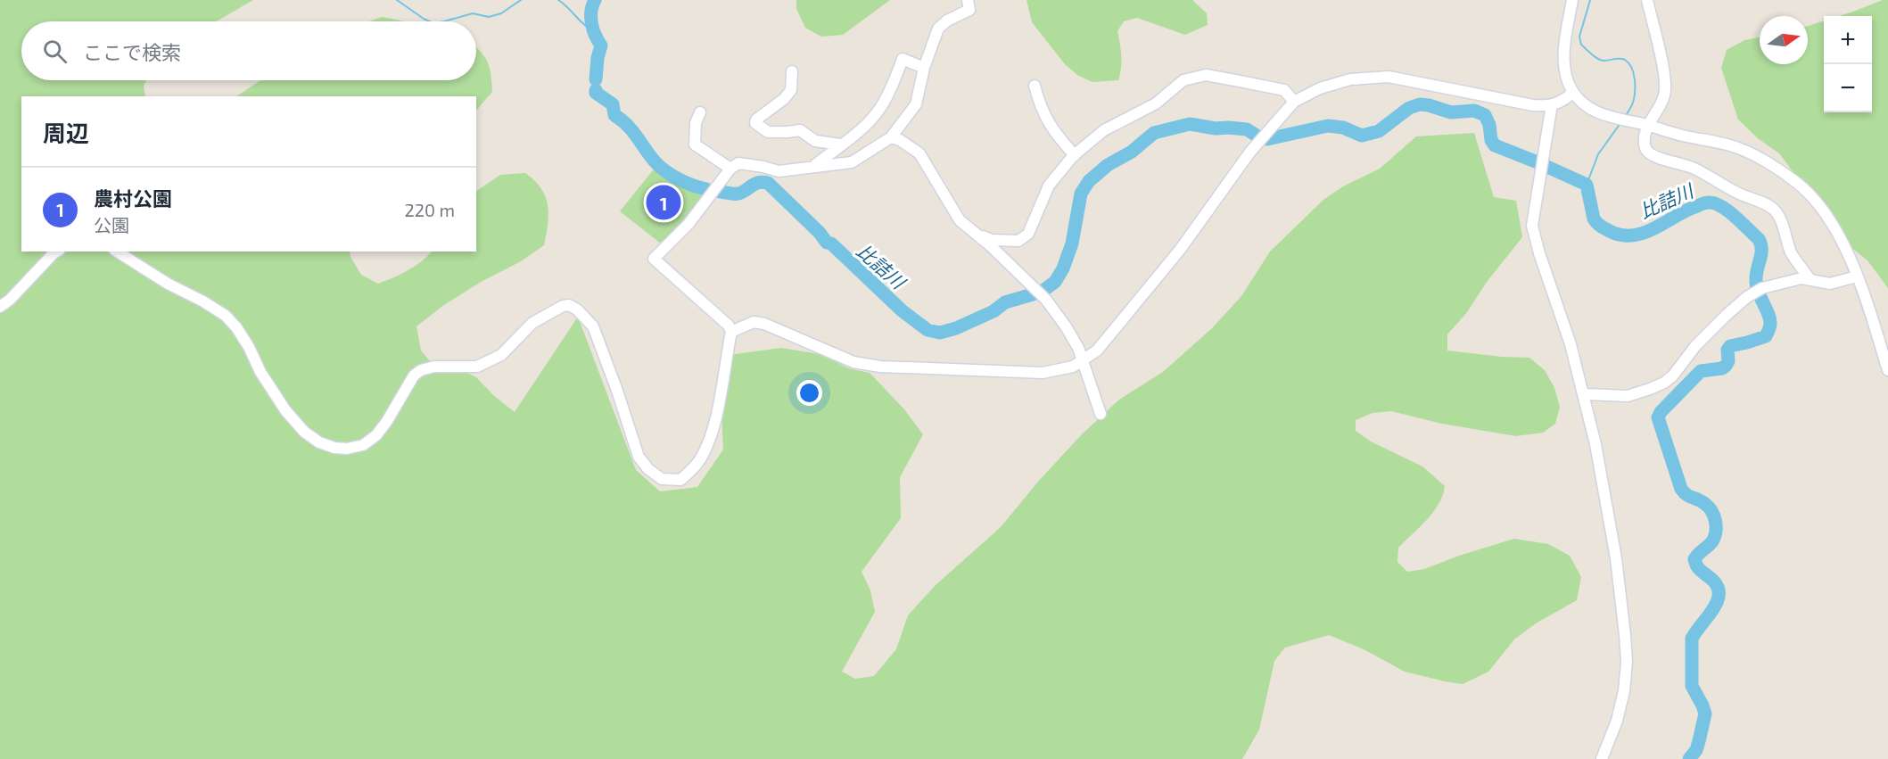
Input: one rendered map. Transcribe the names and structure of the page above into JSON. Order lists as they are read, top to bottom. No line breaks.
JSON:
{"water":["比詰川"],"north":"right","page":{"map_buttons":["+","−"],"search":"ここで検索","heading":"周辺","list":[{"mark":"1","name":"農村公園","note":"公園","value":"220 m"}],"pins":"1"}}
